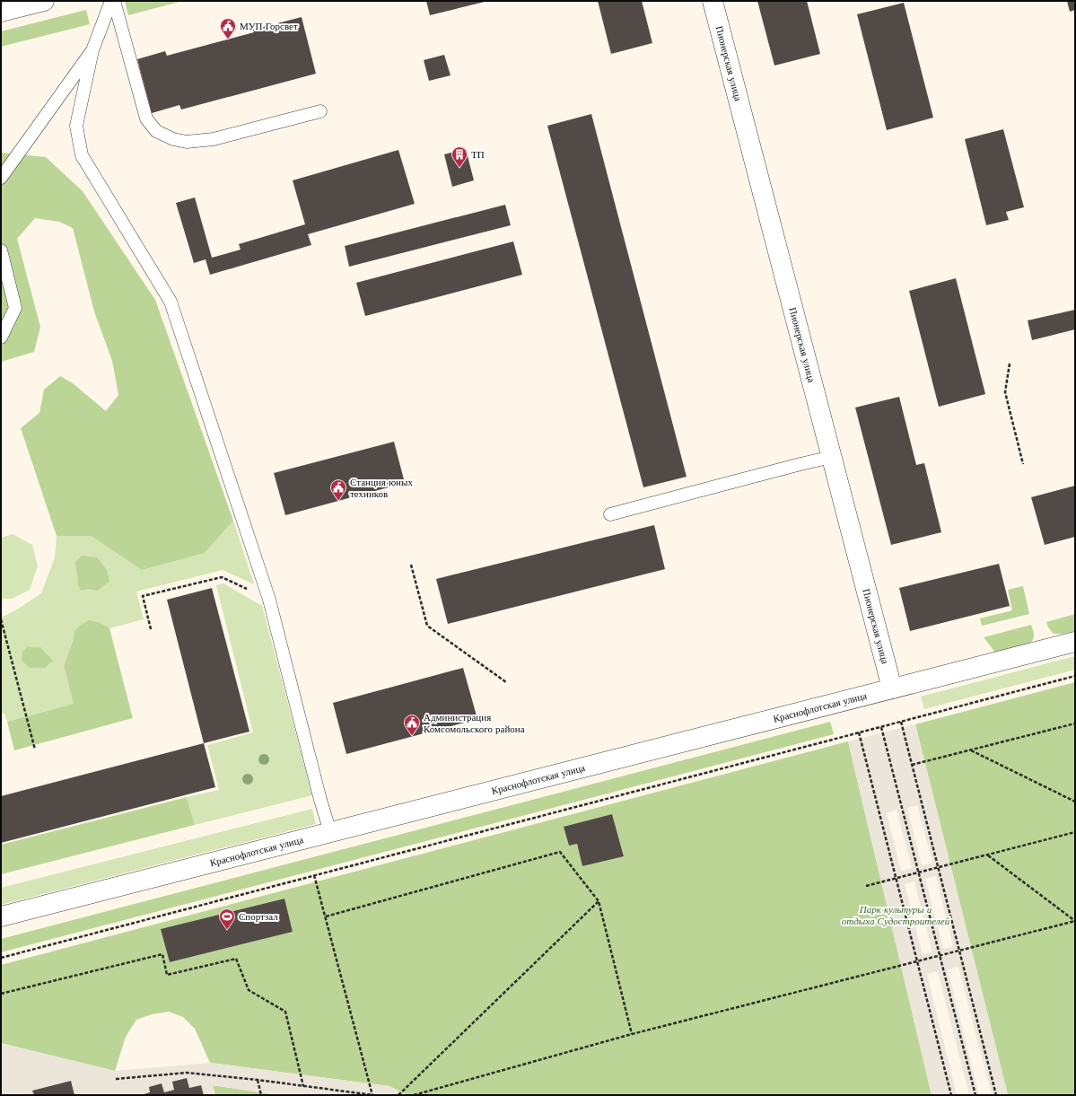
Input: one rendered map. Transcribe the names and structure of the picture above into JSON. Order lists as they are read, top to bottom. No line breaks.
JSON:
{"streets":{"street":["Пионерская улица","Краснофлотская улица"]},"crossings":[["Пионерская улица","Краснофлотская улица"]],"parks":["Парк культуры и отдыха Судостроителей"],"places":{"public building":["МУП Горсвет","Станция юных техников","Администрация Комсомольского района"],"building":["ТП"],"sports":["Спортзал"]}}
